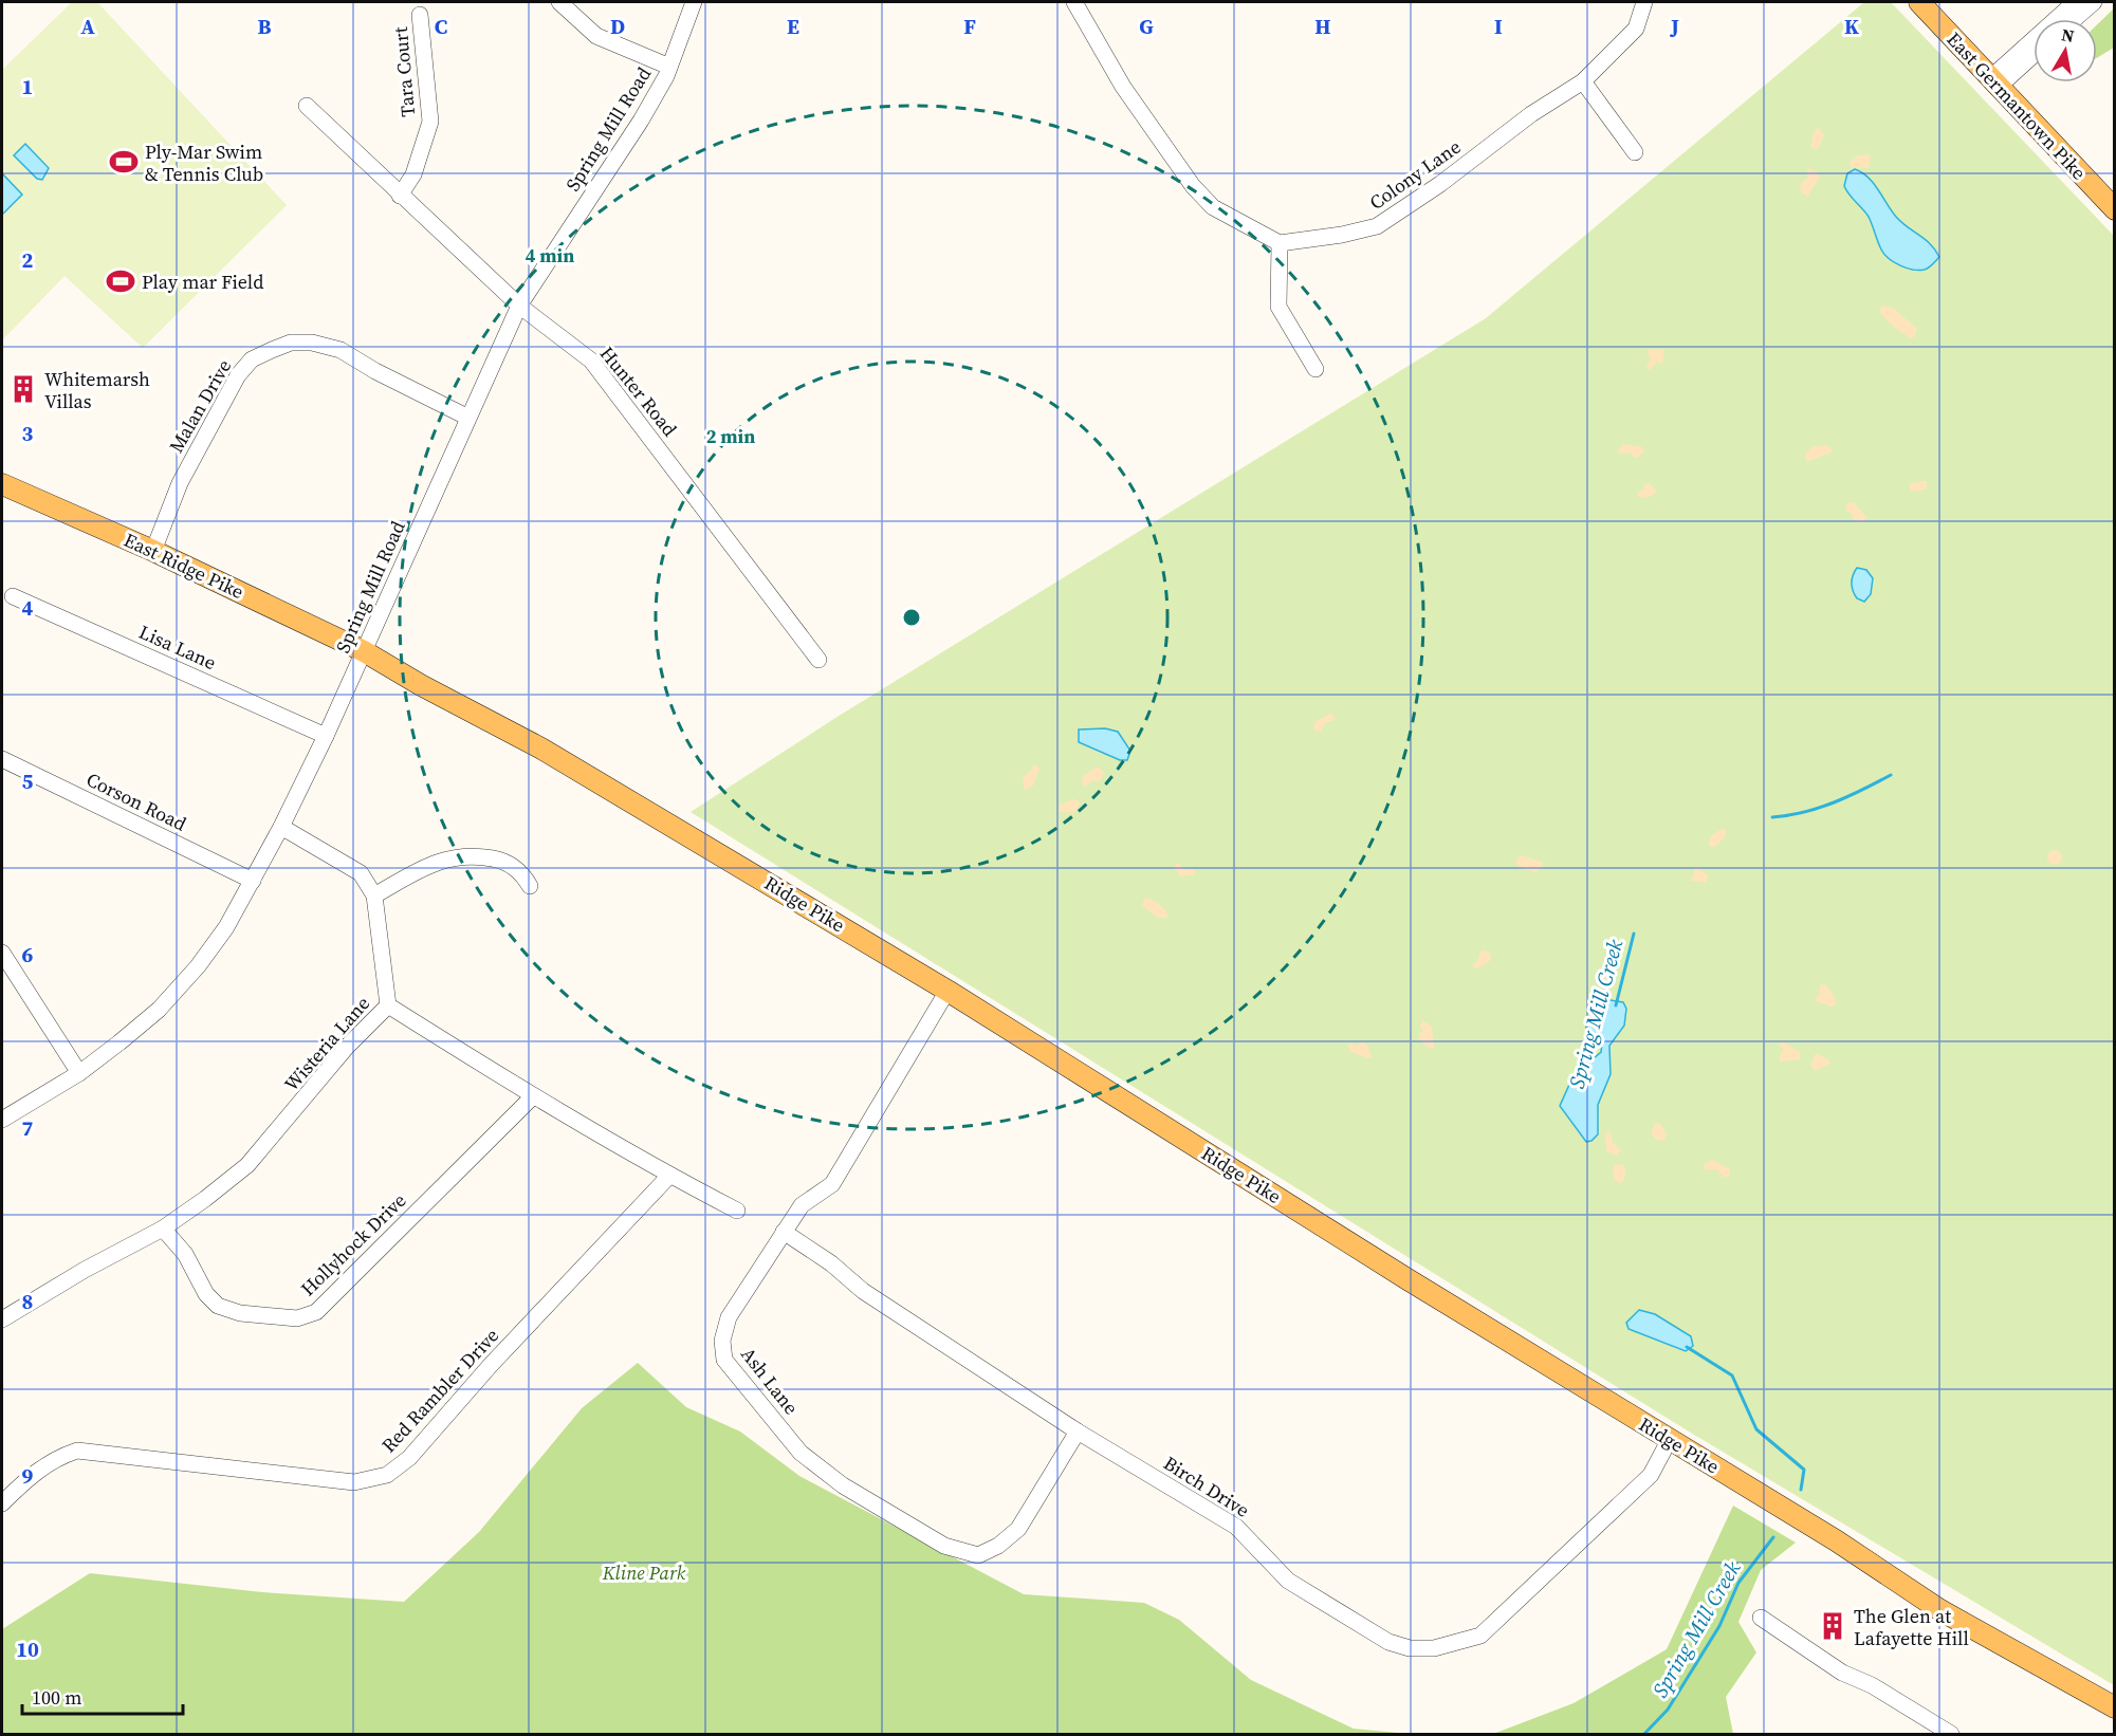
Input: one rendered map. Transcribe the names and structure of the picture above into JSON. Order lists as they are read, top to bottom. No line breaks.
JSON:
{"streets":{"main road":["East Germantown Pike","East Ridge Pike","Ridge Pike"],"street":["Tara Court","Spring Mill Road","Colony Lane","Hunter Road","Malan Drive","Lisa Lane","Corson Road","Wisteria Lane","Hollyhock Drive","Ash Lane","Red Rambler Drive","Birch Drive"]},"crossings":[["Tara Court","Hunter Road"],["Spring Mill Road","Hunter Road"],["Spring Mill Road","Malan Drive"],["Spring Mill Road","East Ridge Pike"],["Spring Mill Road","Lisa Lane"],["Spring Mill Road","Corson Road"],["Spring Mill Road","Ridge Pike"],["Malan Drive","East Ridge Pike"],["East Ridge Pike","Ridge Pike"],["Ridge Pike","Ash Lane"],["Ridge Pike","Birch Drive"],["Wisteria Lane","Hollyhock Drive"],["Wisteria Lane","Red Rambler Drive"],["Ash Lane","Birch Drive"]],"water":["Spring Mill Creek"],"parks":["Kline Park"],"places":{"sports":["Ply-Mar Swim & Tennis Club","Play mar Field"],"building":["Whitemarsh Villas","The Glen at Lafayette Hill"]},"scale_bar":"100 m","north":"top","grid":{"columns":["A","B","C","D","E","F","G","H","I","J","K"],"rows":["1","2","3","4","5","6","7","8","9","10"]},"rings":["4 min","2 min"]}
